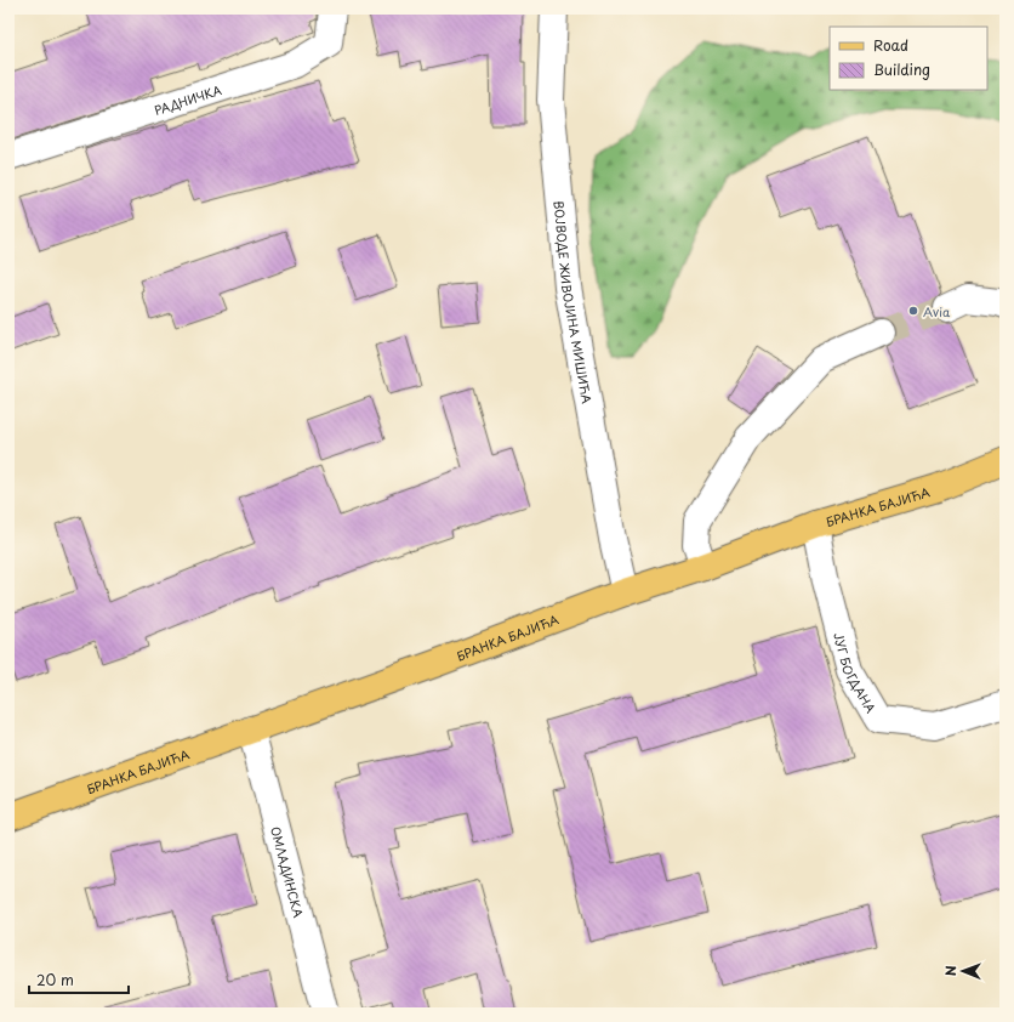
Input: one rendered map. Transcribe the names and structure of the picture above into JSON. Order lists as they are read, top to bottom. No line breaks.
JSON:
{"streets":{"main road":["БРАНКА БАЈИЋА"],"street":["РАДНИЧКА","ВОЈВОДЕ ЖИВОЈИНА МИШИЋА","ЈУГ БОГДАНА","ОМЛАДИНСКА"]},"crossings":[["ВОЈВОДЕ ЖИВОЈИНА МИШИЋА","БРАНКА БАЈИЋА"],["БРАНКА БАЈИЋА","ЈУГ БОГДАНА"],["БРАНКА БАЈИЋА","ОМЛАДИНСКА"]],"places":["Avia"],"legend":["Road","Building"],"scale_bar":"20 m","north":"left"}
